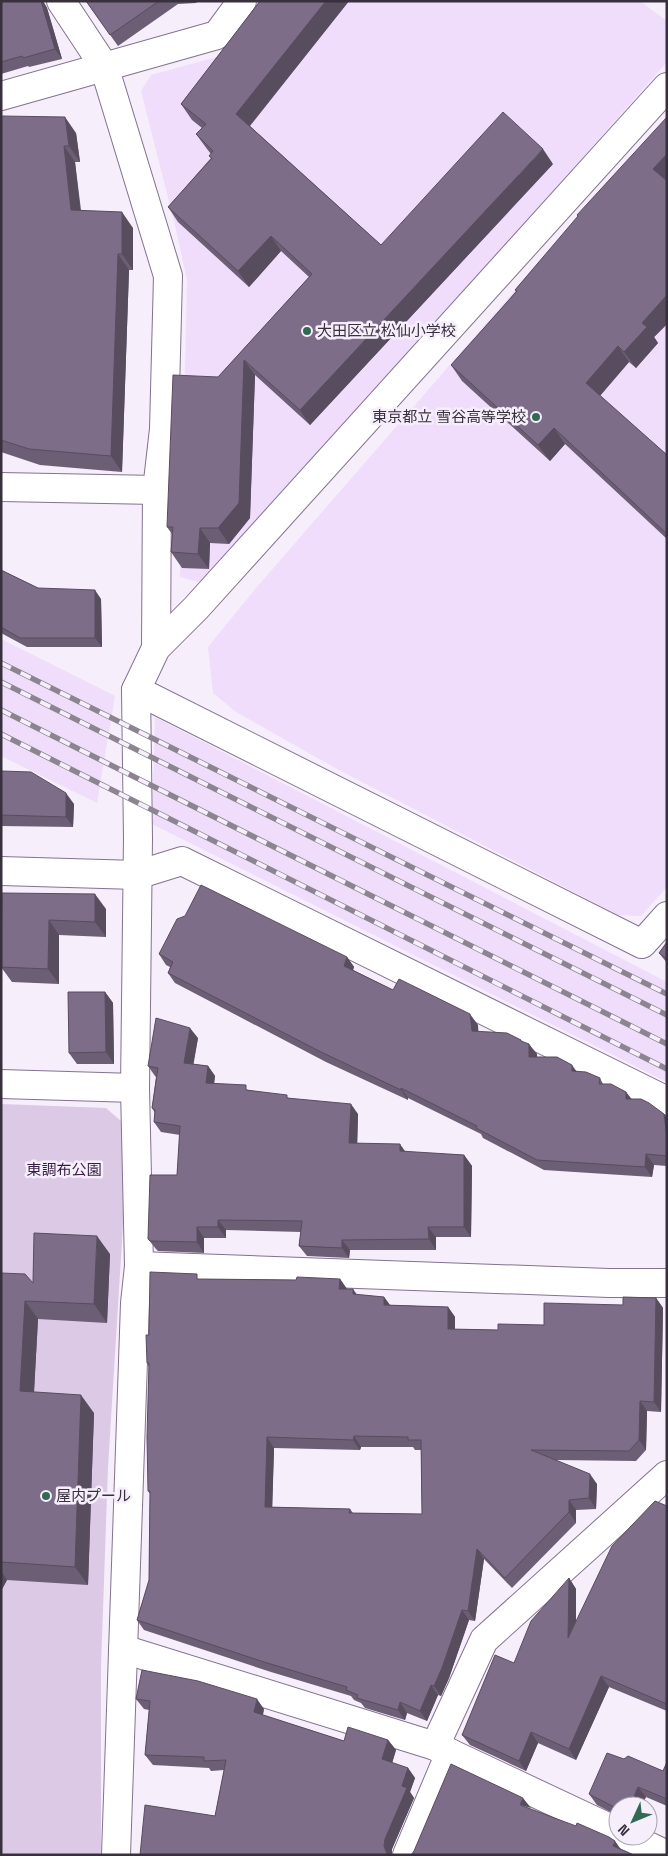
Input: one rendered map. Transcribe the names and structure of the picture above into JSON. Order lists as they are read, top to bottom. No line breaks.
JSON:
{"parks":["東調布公園"],"places":["大田区立 松仙小学校","東京都立 雪谷高等学校","屋内プール"],"north":"bottom left"}
